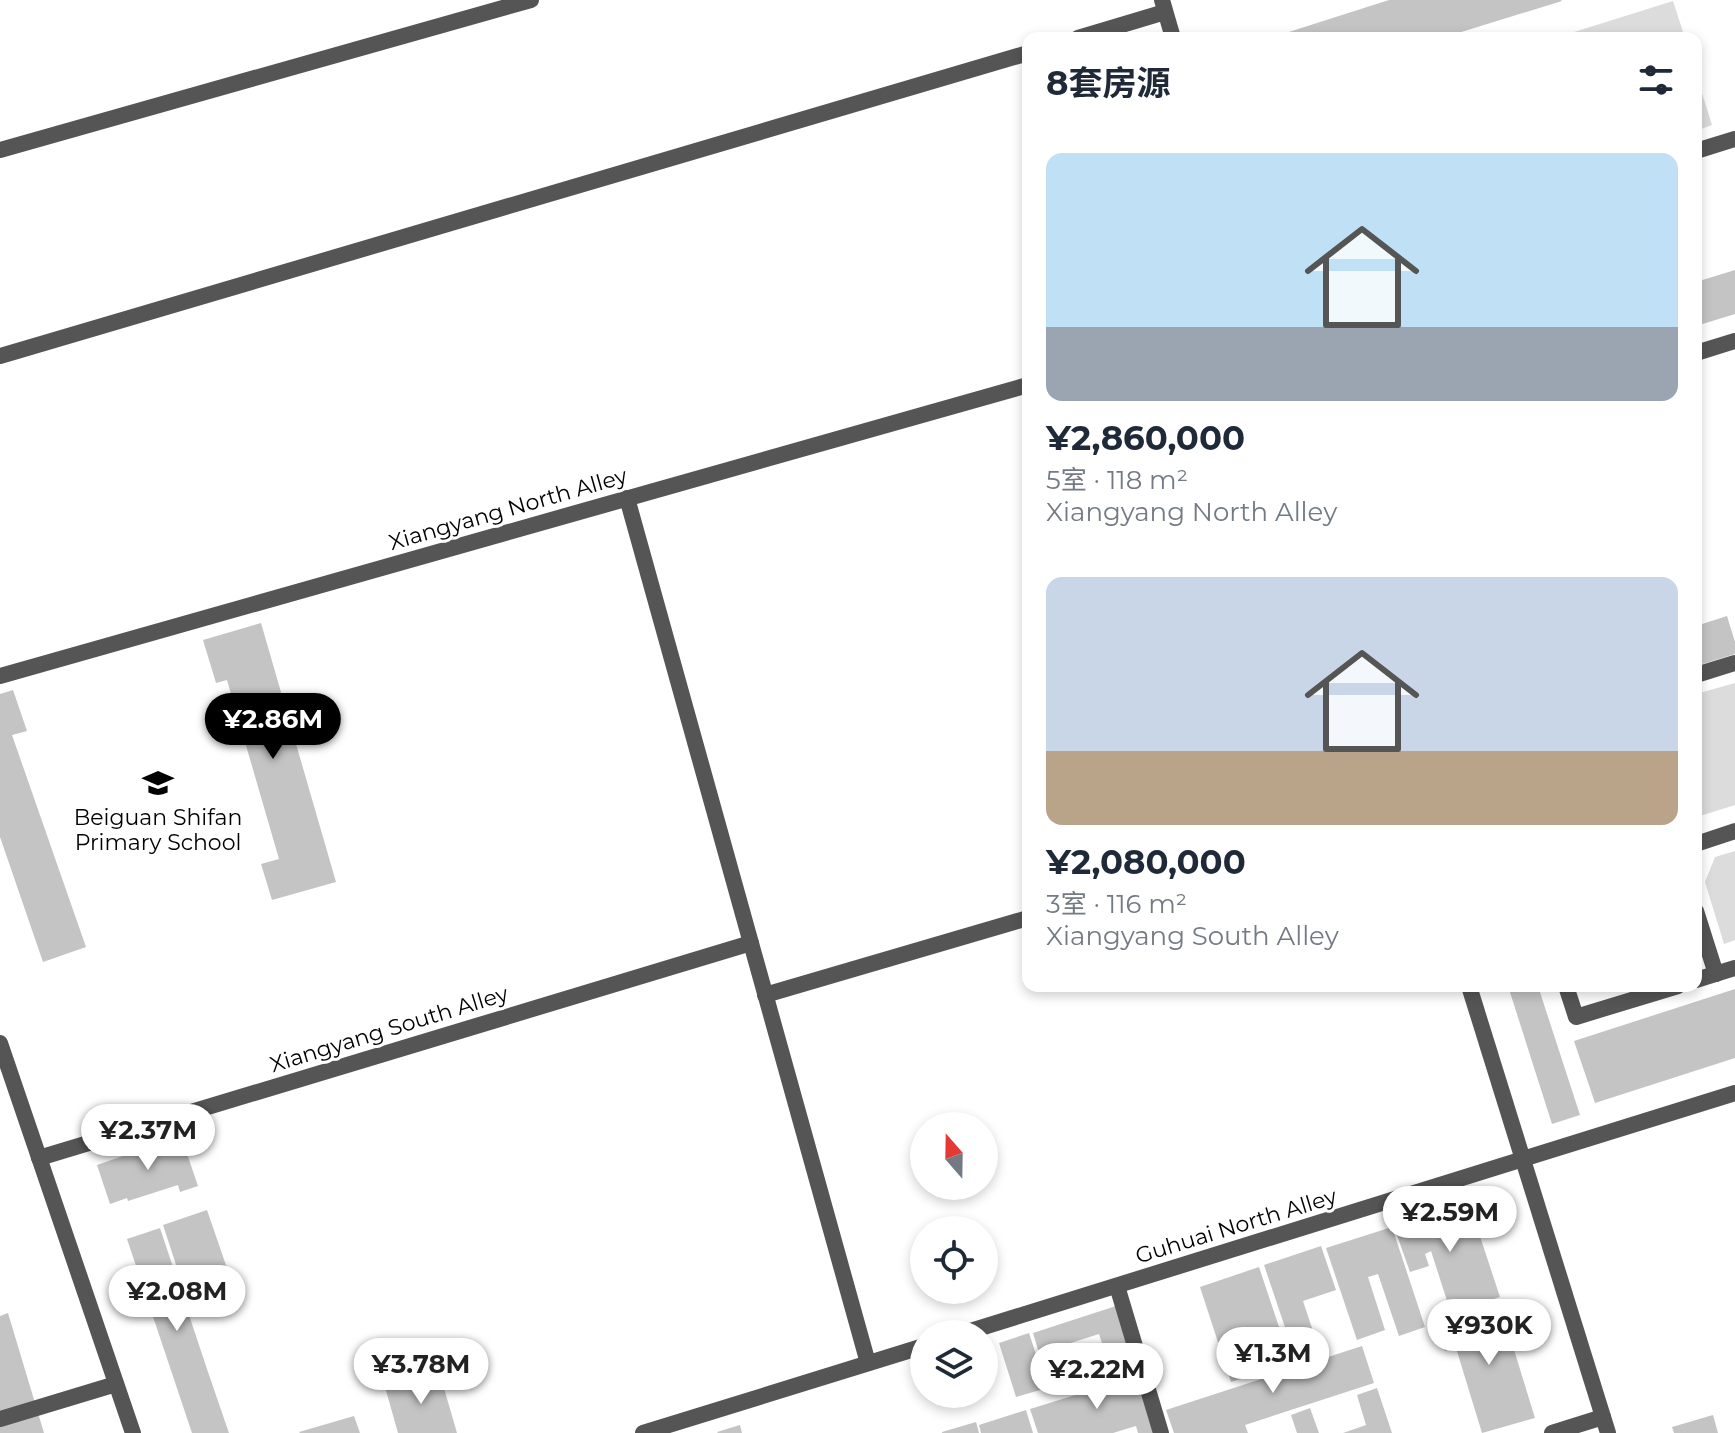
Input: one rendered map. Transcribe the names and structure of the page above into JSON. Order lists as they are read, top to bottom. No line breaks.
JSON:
{"streets":{"street":["Xiangyang North Alley","Xiangyang South Alley","Guhuai North Alley"]},"places":{"school or university":["Beiguan Shifan Primary School"]},"north":"top","page":{"heading":"8套房源","list":[{"name":"¥2,860,000","note":"5室 · 118 m² · Xiangyang North Alley"},{"name":"¥2,080,000","note":"3室 · 116 m² · Xiangyang South Alley"}],"price":["¥2.86M","¥2.37M","¥2.59M","¥2.08M","¥930K","¥1.3M","¥3.78M","¥2.22M"]}}
